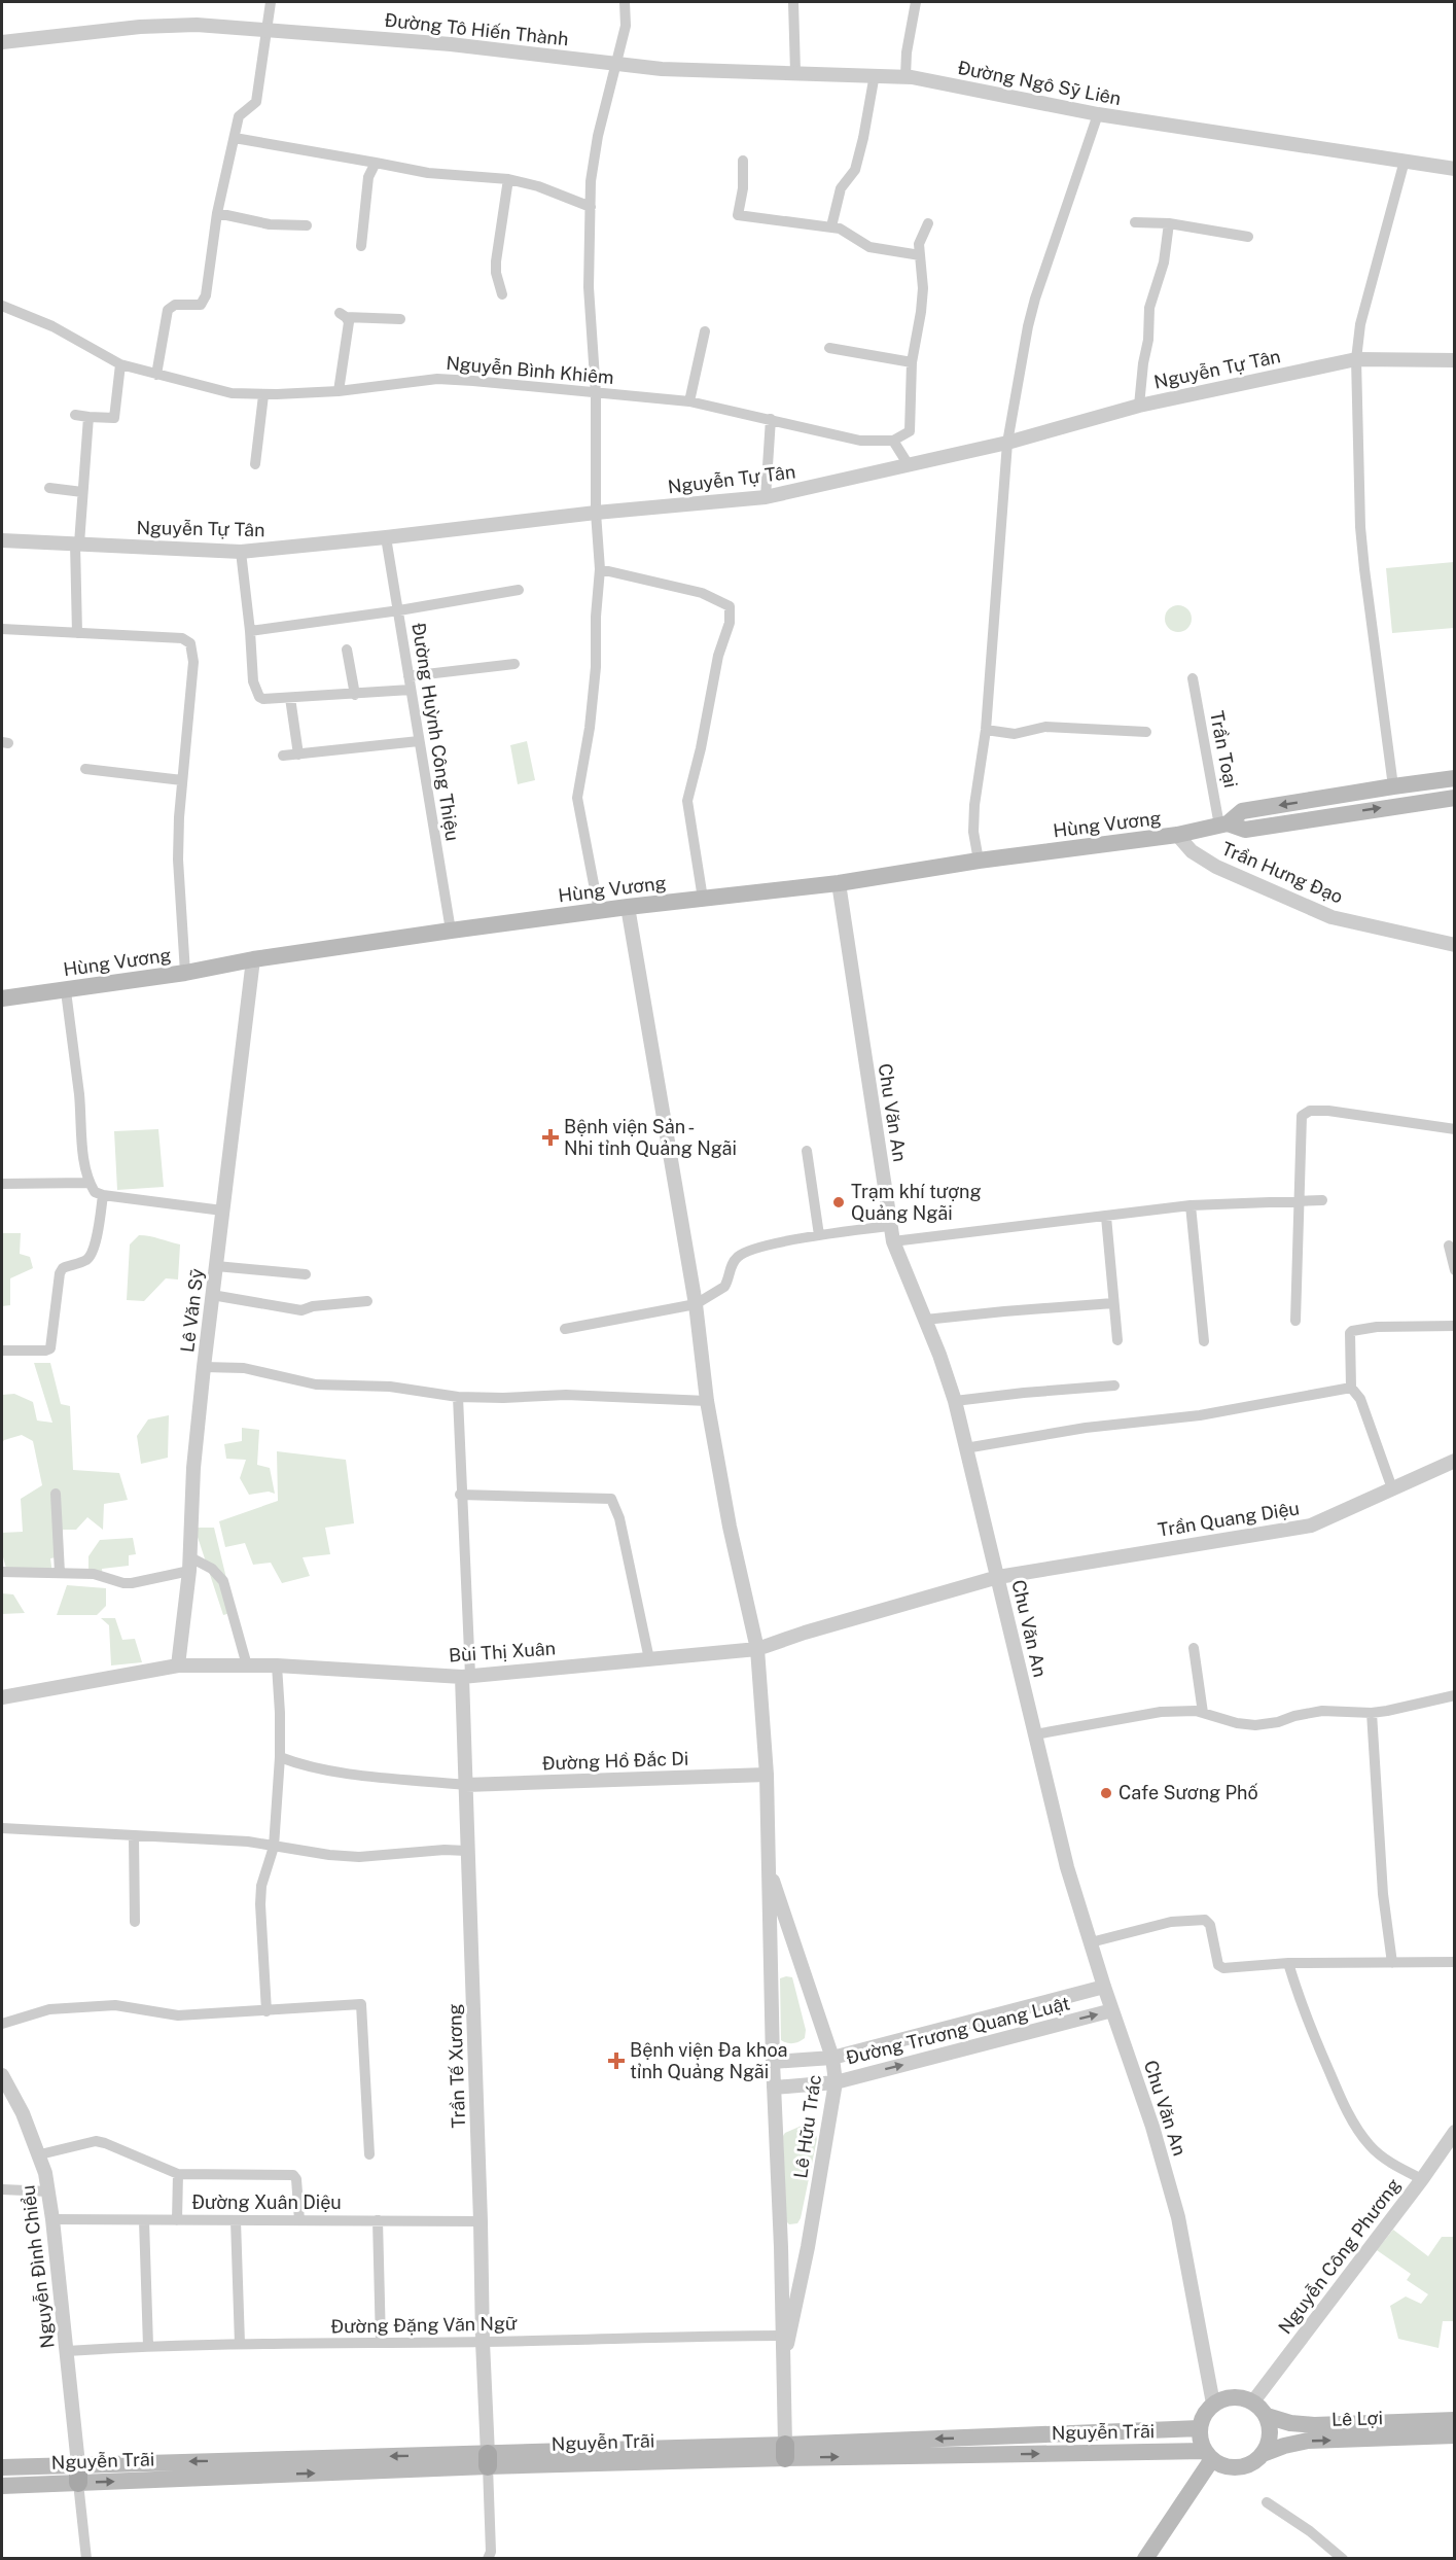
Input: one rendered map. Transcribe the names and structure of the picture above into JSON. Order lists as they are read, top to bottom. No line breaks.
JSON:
{"streets":{"main road":["Hùng Vương","Lê Lợi","Nguyễn Trãi"],"street":["Đường Tô Hiến Thành","Đường Ngô Sỹ Liên","Nguyễn Tự Tân","Nguyễn Bình Khiêm","Đường Huỳnh Công Thiệu","Trần Toại","Trần Hưng Đạo","Chu Văn An","Lê Văn Sỹ","Trần Quang Diệu","Bùi Thị Xuân","Đường Hồ Đắc Di","Đường Trương Quang Luật","Trần Tế Xương","Lê Hữu Trác","Đường Xuân Diệu","Nguyễn Công Phương","Nguyễn Đình Chiểu","Đường Đặng Văn Ngữ"]},"crossings":[["Đường Tô Hiến Thành","Đường Ngô Sỹ Liên"],["Nguyễn Tự Tân","Đường Huỳnh Công Thiệu"],["Đường Huỳnh Công Thiệu","Hùng Vương"],["Trần Toại","Hùng Vương"],["Hùng Vương","Trần Hưng Đạo"],["Hùng Vương","Chu Văn An"],["Hùng Vương","Lê Văn Sỹ"],["Hùng Vương","Lê Hữu Trác"],["Chu Văn An","Trần Quang Diệu"],["Chu Văn An","Bùi Thị Xuân"],["Chu Văn An","Đường Trương Quang Luật"],["Chu Văn An","Nguyễn Công Phương"],["Chu Văn An","Lê Lợi"],["Chu Văn An","Nguyễn Trãi"],["Lê Văn Sỹ","Bùi Thị Xuân"],["Trần Quang Diệu","Bùi Thị Xuân"],["Bùi Thị Xuân","Trần Tế Xương"],["Bùi Thị Xuân","Lê Hữu Trác"],["Đường Hồ Đắc Di","Trần Tế Xương"],["Đường Hồ Đắc Di","Lê Hữu Trác"],["Đường Trương Quang Luật","Lê Hữu Trác"],["Trần Tế Xương","Đường Xuân Diệu"],["Trần Tế Xương","Đường Đặng Văn Ngữ"],["Trần Tế Xương","Nguyễn Trãi"],["Lê Hữu Trác","Đường Đặng Văn Ngữ"],["Lê Hữu Trác","Nguyễn Trãi"],["Đường Xuân Diệu","Nguyễn Đình Chiểu"],["Nguyễn Công Phương","Lê Lợi"],["Nguyễn Công Phương","Nguyễn Trãi"],["Nguyễn Đình Chiểu","Đường Đặng Văn Ngữ"],["Nguyễn Đình Chiểu","Nguyễn Trãi"],["Lê Lợi","Nguyễn Trãi"]],"places":{"health":["Bệnh viện Sản - Nhi tỉnh Quảng Ngãi","Bệnh viện Đa khoa tỉnh Quảng Ngãi"],"other":["Trạm khí tượng Quảng Ngãi","Cafe Sương Phố"]}}
